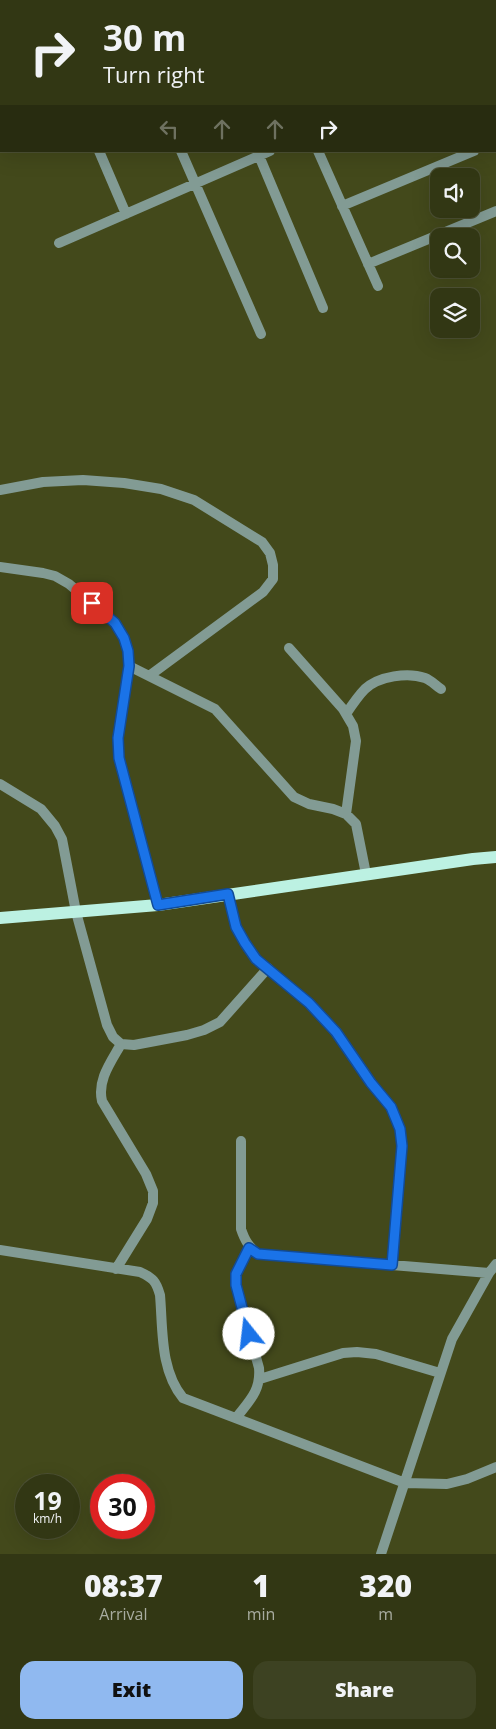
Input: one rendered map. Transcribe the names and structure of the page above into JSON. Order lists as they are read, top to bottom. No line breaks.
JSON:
{"page":{"turn":["30 m","Turn right"],"speed":"19 km/h","limit":"30","eta":["08:37","Arrival","1","min","320","m"],"buttons":["Exit","Share"]}}
